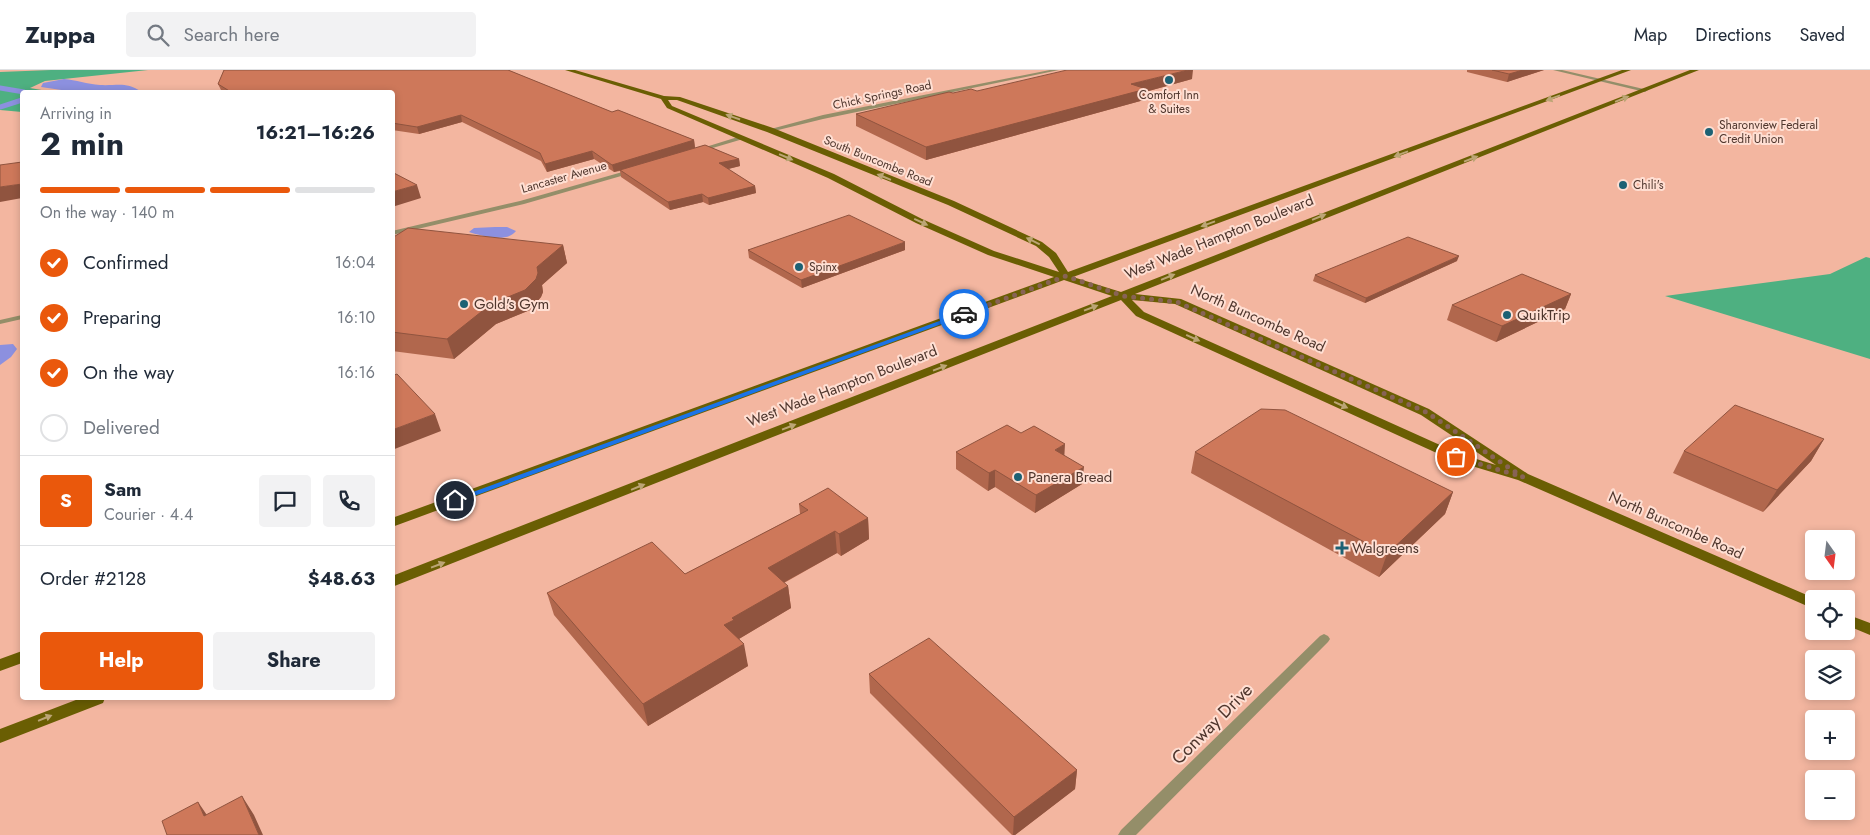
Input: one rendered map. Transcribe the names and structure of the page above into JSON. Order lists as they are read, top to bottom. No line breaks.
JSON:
{"streets":{"main road":["South Buncombe Road","West Wade Hampton Boulevard","North Buncombe Road"],"street":["Chick Springs Road","Lancaster Avenue","Conway Drive"]},"crossings":[["Chick Springs Road","South Buncombe Road"],["South Buncombe Road","West Wade Hampton Boulevard"],["South Buncombe Road","North Buncombe Road"],["West Wade Hampton Boulevard","North Buncombe Road"]],"places":{"other":["Comfort Inn & Suites","Sharonview Federal Credit Union","Chili's","Spinx","Gold's Gym","QuikTrip","Panera Bread"],"health":["Walgreens"]},"north":"bottom","page":{"header":"Zuppa","search":"Search here","nav":["Map","Directions","Saved"],"heading":["2 min","Arriving in","16:21–16:26"],"panel":["Sam","Courier · 4.4","Order #2128","$48.63"],"bar":"On the way · 140 m","list":[["Confirmed","16:04"],["Preparing","16:10"],["On the way","16:16"],"Delivered"],"round":"S","map_buttons":["+","−"],"buttons":["Help","Share"]}}
